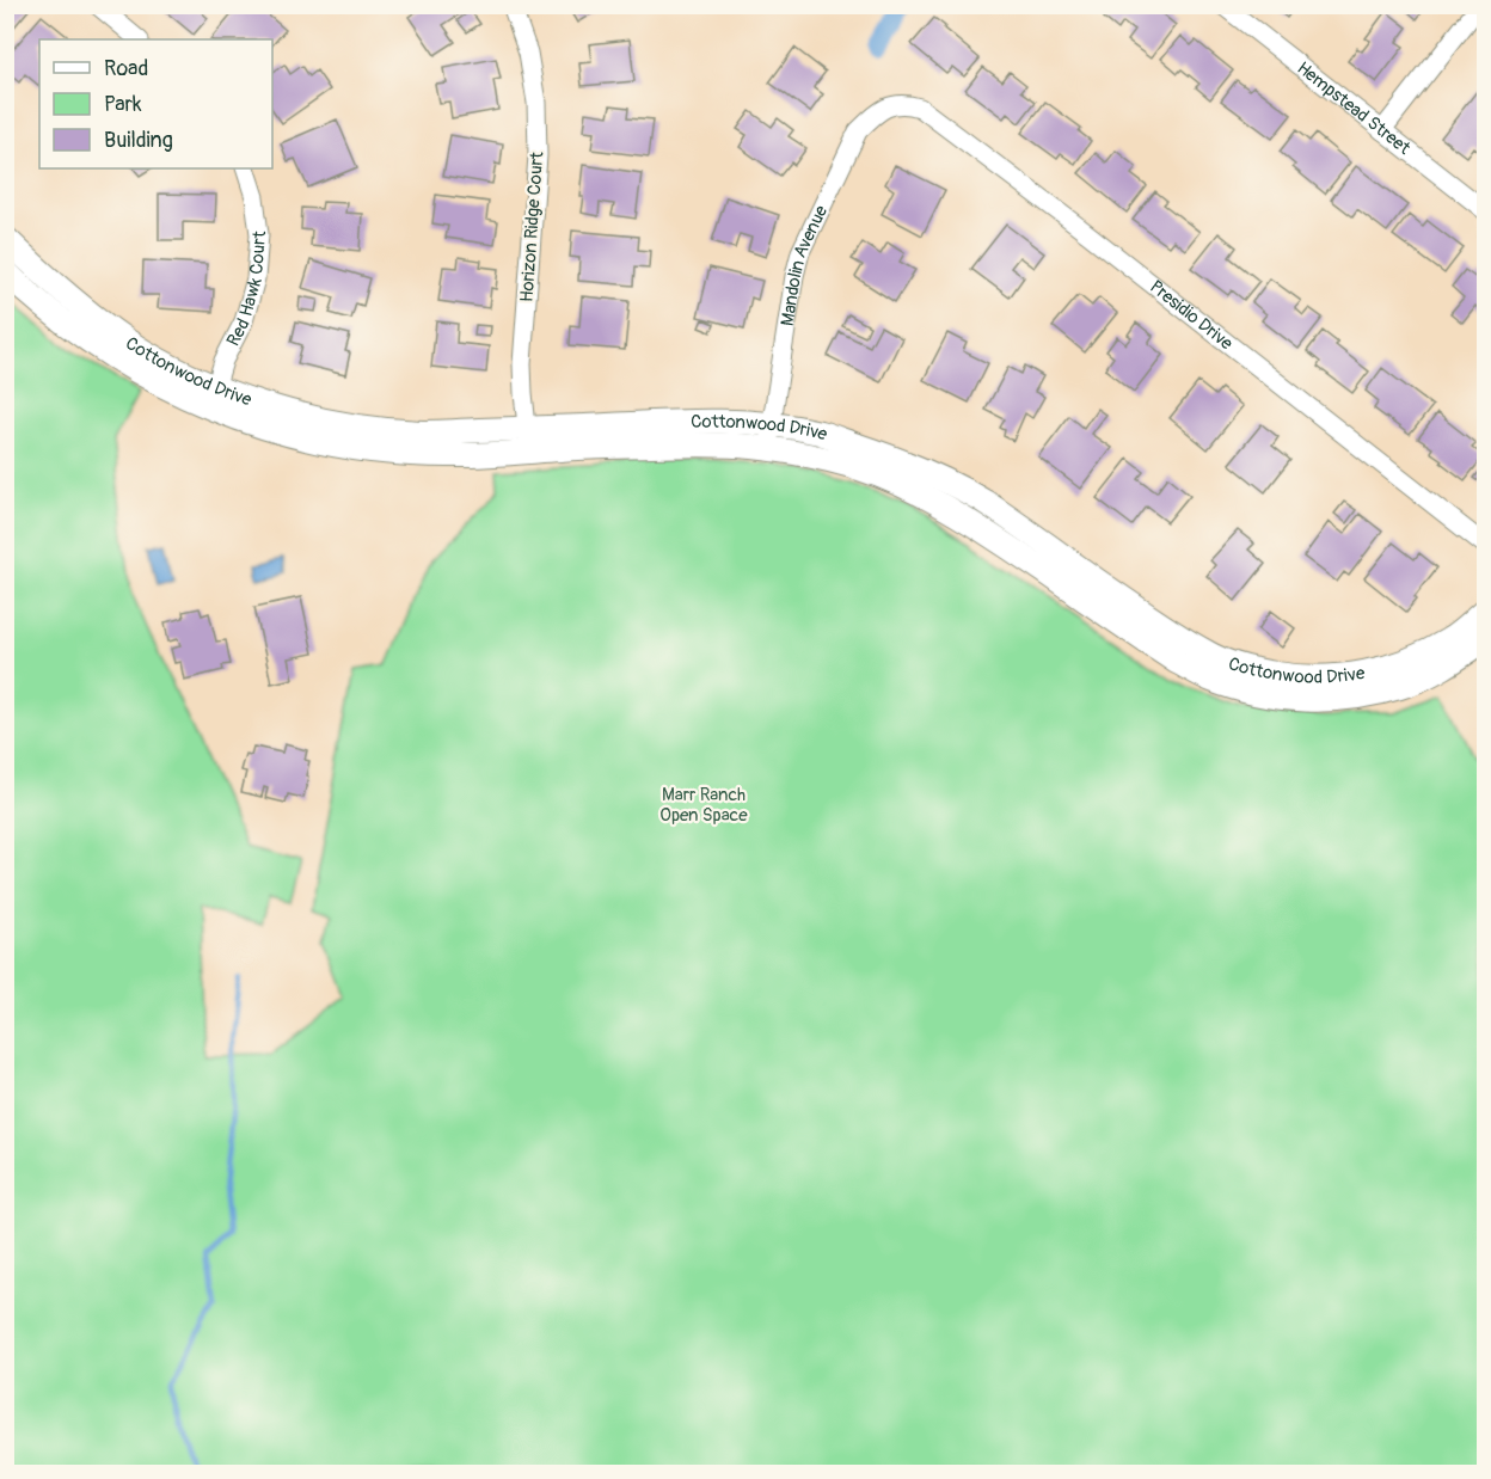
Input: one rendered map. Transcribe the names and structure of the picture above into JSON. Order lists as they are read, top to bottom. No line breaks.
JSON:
{"streets":{"street":["Hempstead Street","Horizon Ridge Court","Mandolin Avenue","Red Hawk Court","Presidio Drive","Cottonwood Drive"]},"crossings":[["Horizon Ridge Court","Cottonwood Drive"],["Mandolin Avenue","Presidio Drive"],["Mandolin Avenue","Cottonwood Drive"],["Red Hawk Court","Cottonwood Drive"]],"parks":["Marr Ranch Open Space"],"legend":["Road","Park","Building"]}
